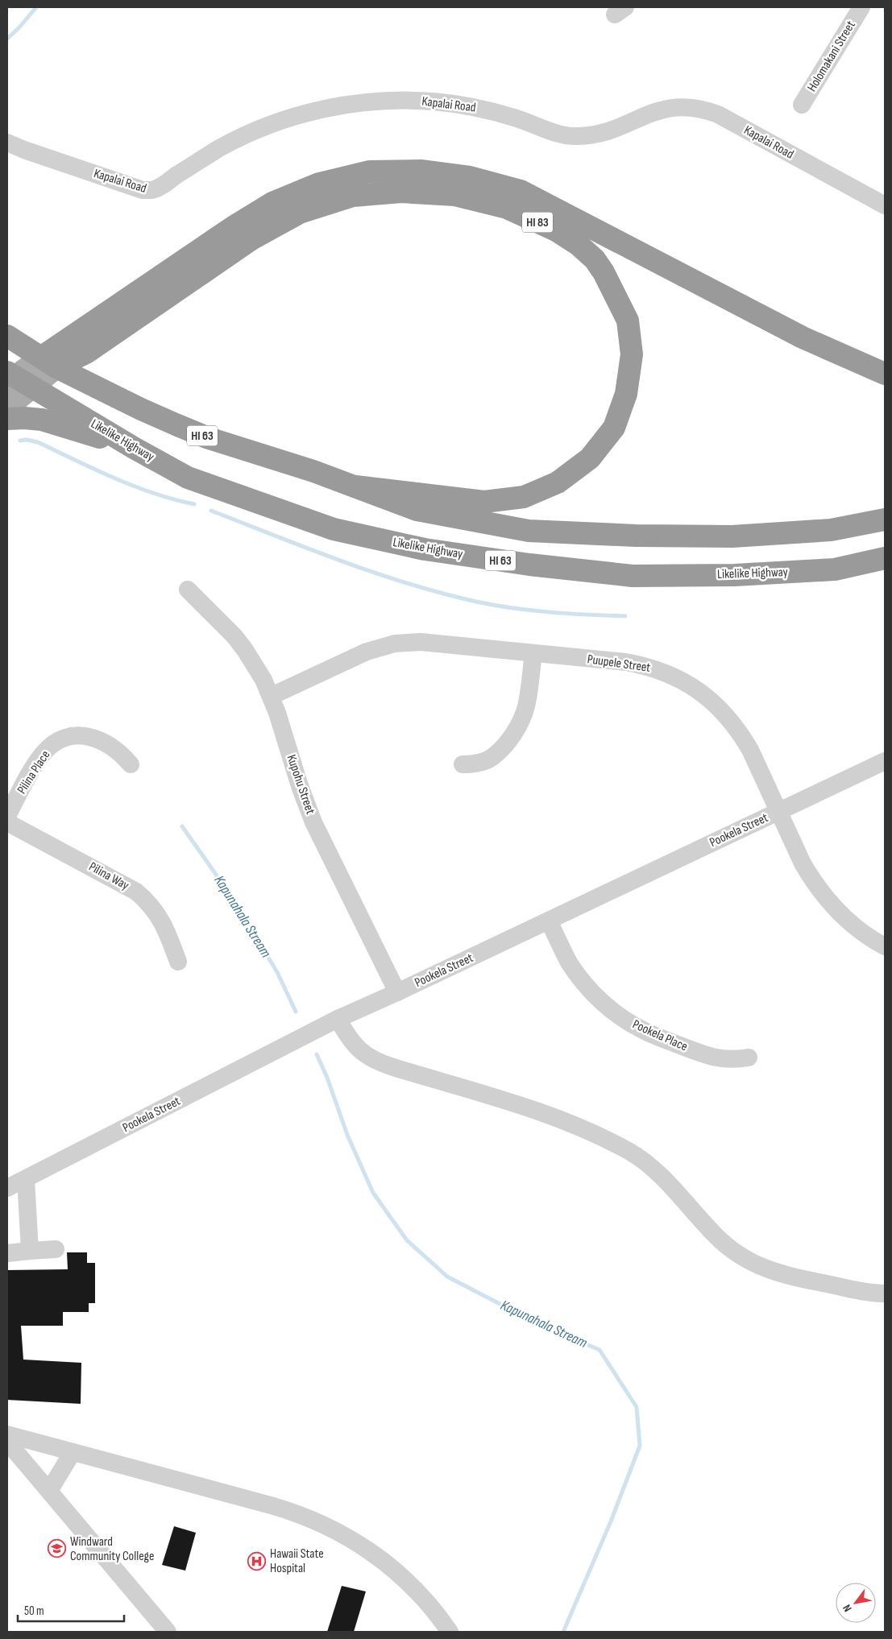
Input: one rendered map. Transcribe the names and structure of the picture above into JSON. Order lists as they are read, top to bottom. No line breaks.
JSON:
{"streets":{"highway":["HI 83","HI 63","Likelike Highway"],"street":["Holomakani Street","Kapalai Road","Puupele Street","Pilina Place","Kupohu Street","Pookela Street","Pilina Way","Pookela Place"]},"crossings":[["HI 83","HI 63"],["HI 83","Likelike Highway"],["Puupele Street","Kupohu Street"],["Puupele Street","Pookela Street"],["Kupohu Street","Pookela Street"],["Pookela Street","Pookela Place"]],"water":["Kapunahala Stream"],"places":{"school or university":["Windward Community College"],"hospital":["Hawaii State Hospital"]},"scale_bar":"50 m","north":"bottom left"}
